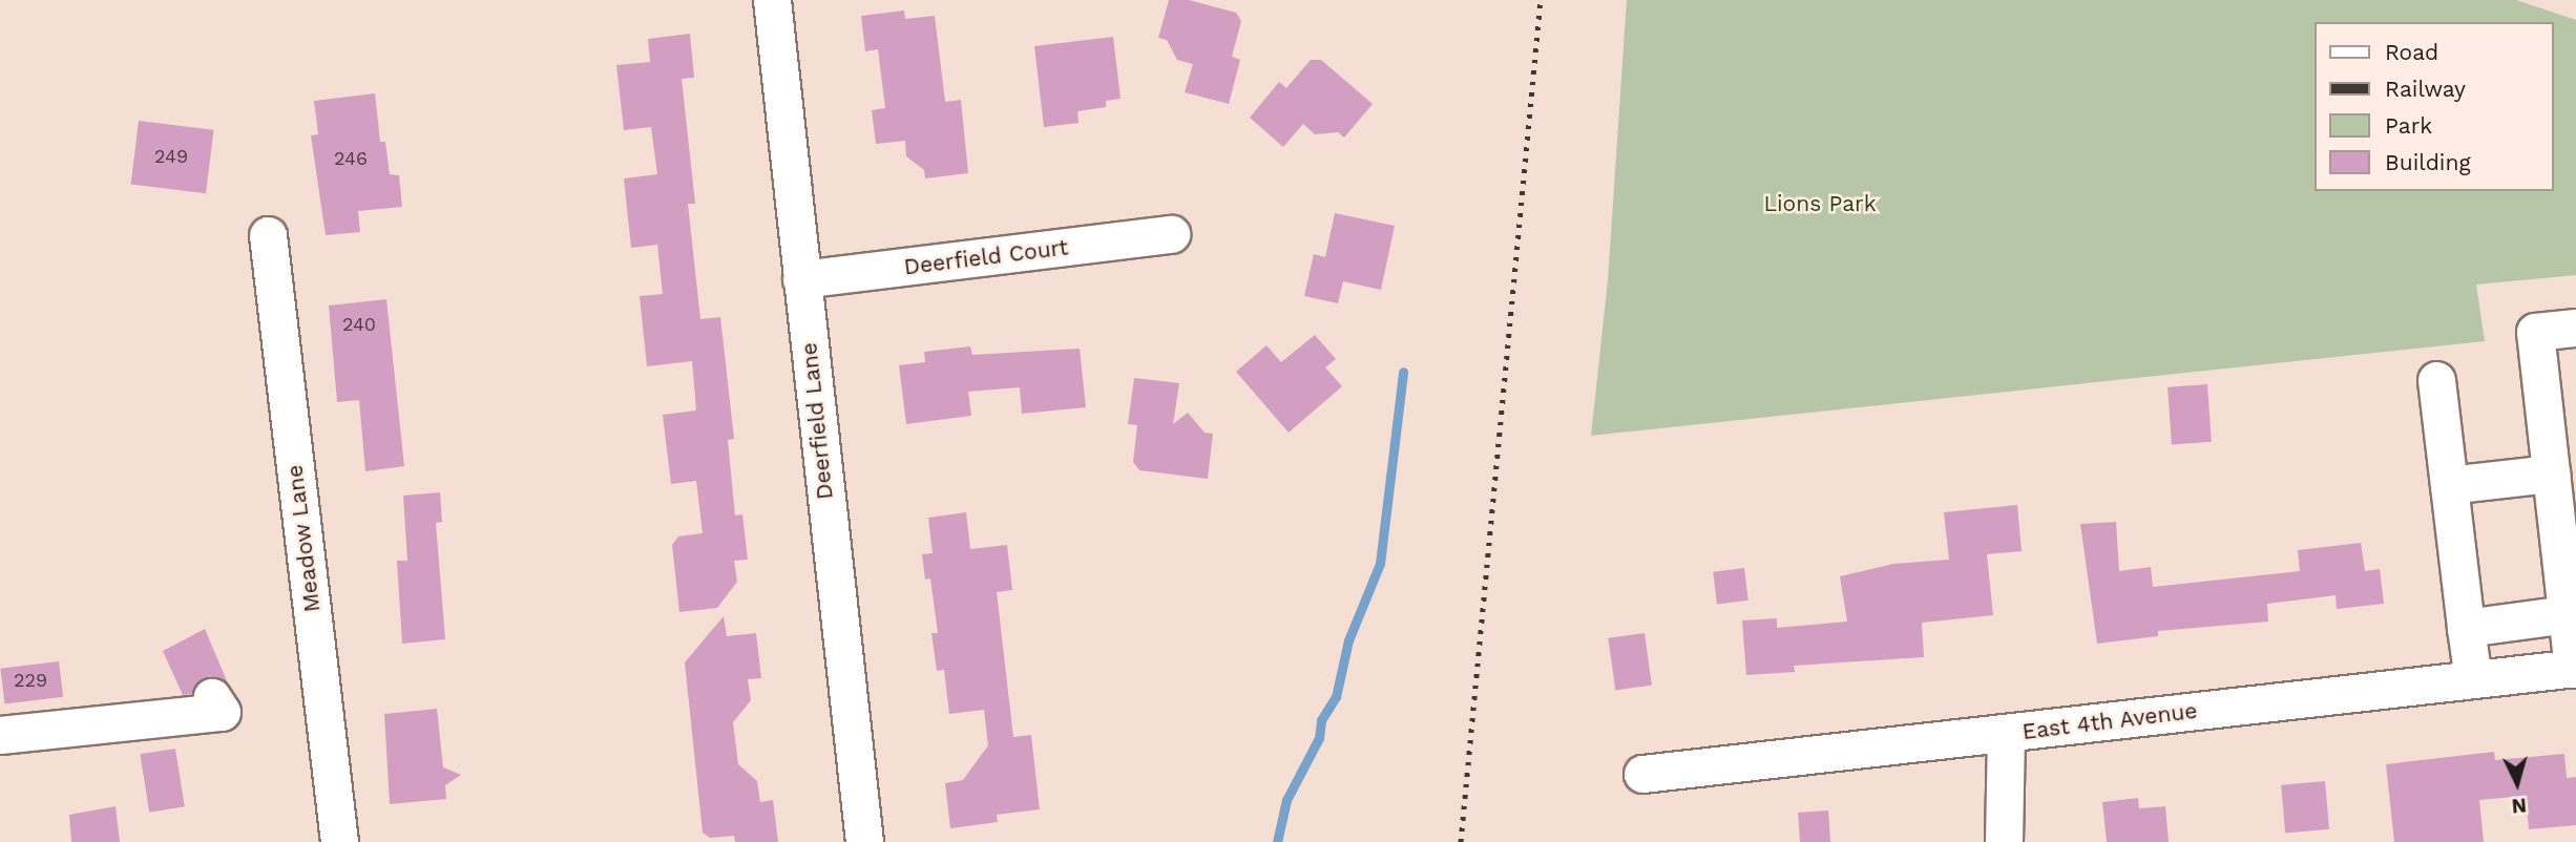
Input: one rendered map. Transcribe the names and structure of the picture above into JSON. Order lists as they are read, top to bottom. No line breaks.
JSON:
{"streets":{"street":["Deerfield Court","Deerfield Lane","Meadow Lane","East 4th Avenue"]},"crossings":[["Deerfield Court","Deerfield Lane"]],"parks":["Lions Park"],"house_numbers":["249","246","240","229"],"legend":["Road","Railway","Park","Building"],"north":"bottom"}
